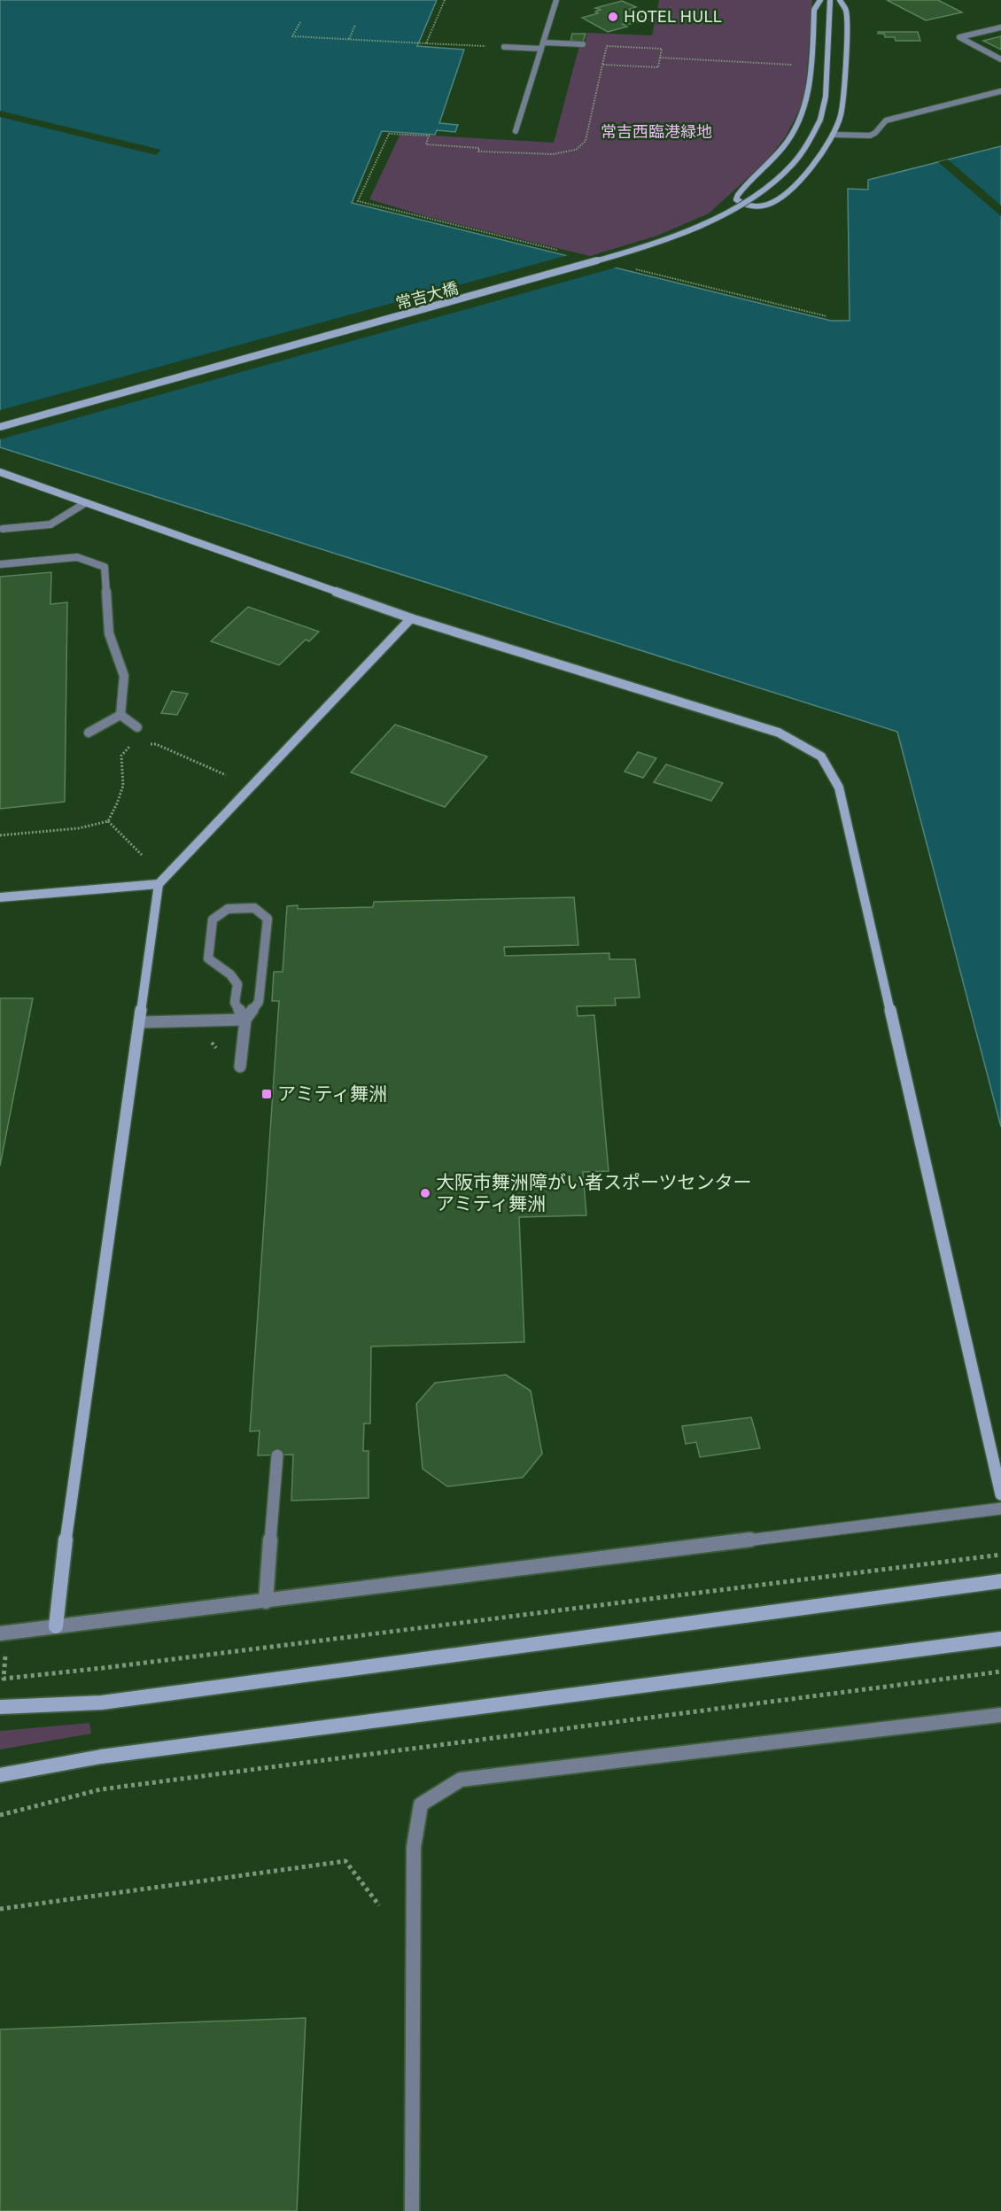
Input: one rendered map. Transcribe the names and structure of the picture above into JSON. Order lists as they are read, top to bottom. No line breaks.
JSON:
{"streets":{"street":["常吉大橋"]},"parks":["常吉西臨港緑地"],"places":{"other":["HOTEL HULL","大阪市舞洲障がい者スポーツセンター アミティ舞洲"],"transit":["アミティ舞洲"]}}
